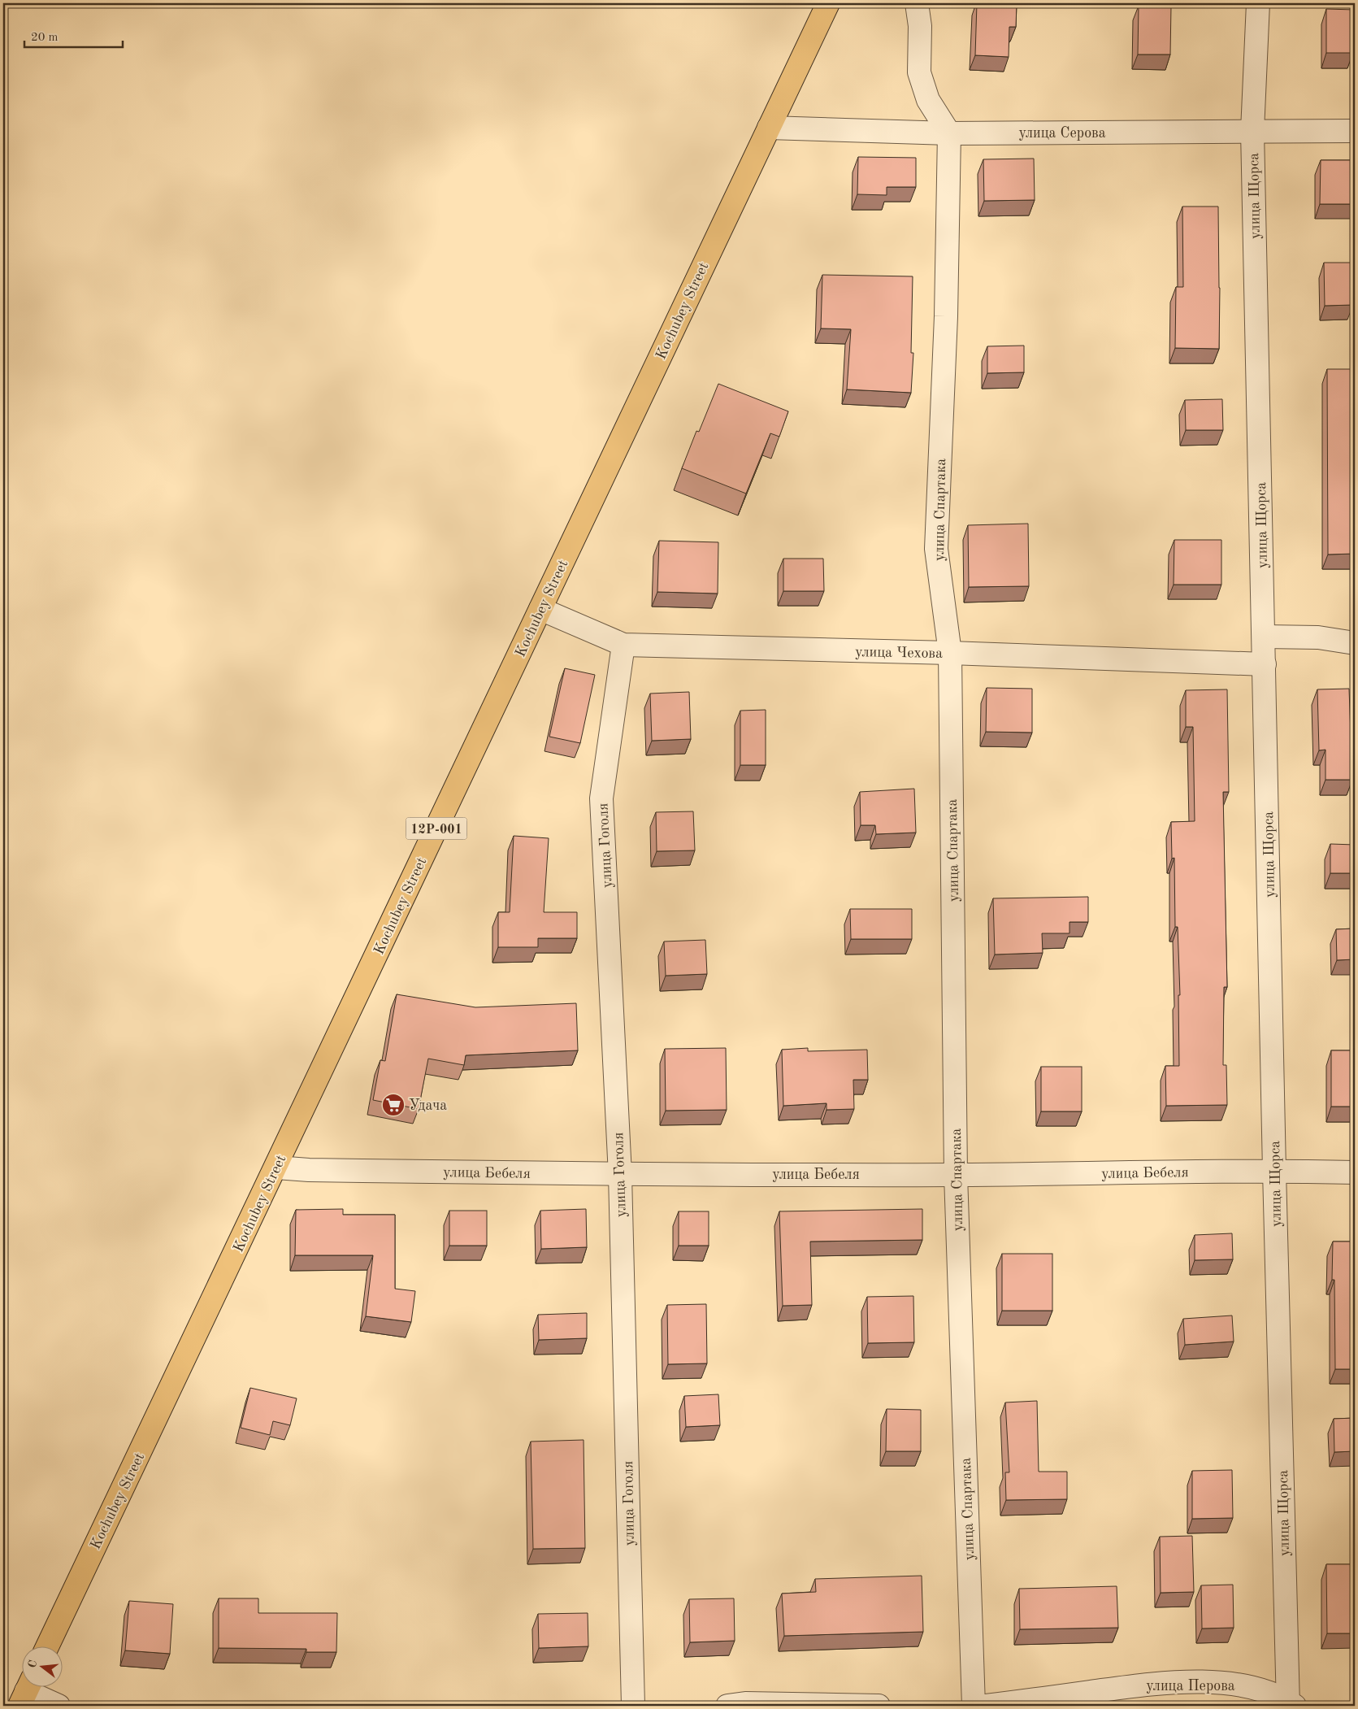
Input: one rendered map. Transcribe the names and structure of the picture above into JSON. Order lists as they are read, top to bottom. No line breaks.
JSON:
{"streets":{"main road":["Kochubey Street","12Р-001"],"street":["улица Серова","улица Щорса","улица Спартака","улица Чехова","улица Гоголя","улица Бебеля","улица Перова"]},"crossings":[["улица Серова","улица Щорса"],["улица Серова","Kochubey Street"],["улица Серова","улица Спартака"],["улица Щорса","улица Чехова"],["улица Щорса","улица Бебеля"],["улица Щорса","улица Перова"],["Kochubey Street","улица Чехова"],["Kochubey Street","улица Бебеля"],["улица Спартака","улица Чехова"],["улица Спартака","улица Бебеля"],["улица Чехова","улица Гоголя"],["улица Гоголя","улица Бебеля"]],"places":{"supermarket":["Удача"]},"scale_bar":"20 m","north":"left"}
